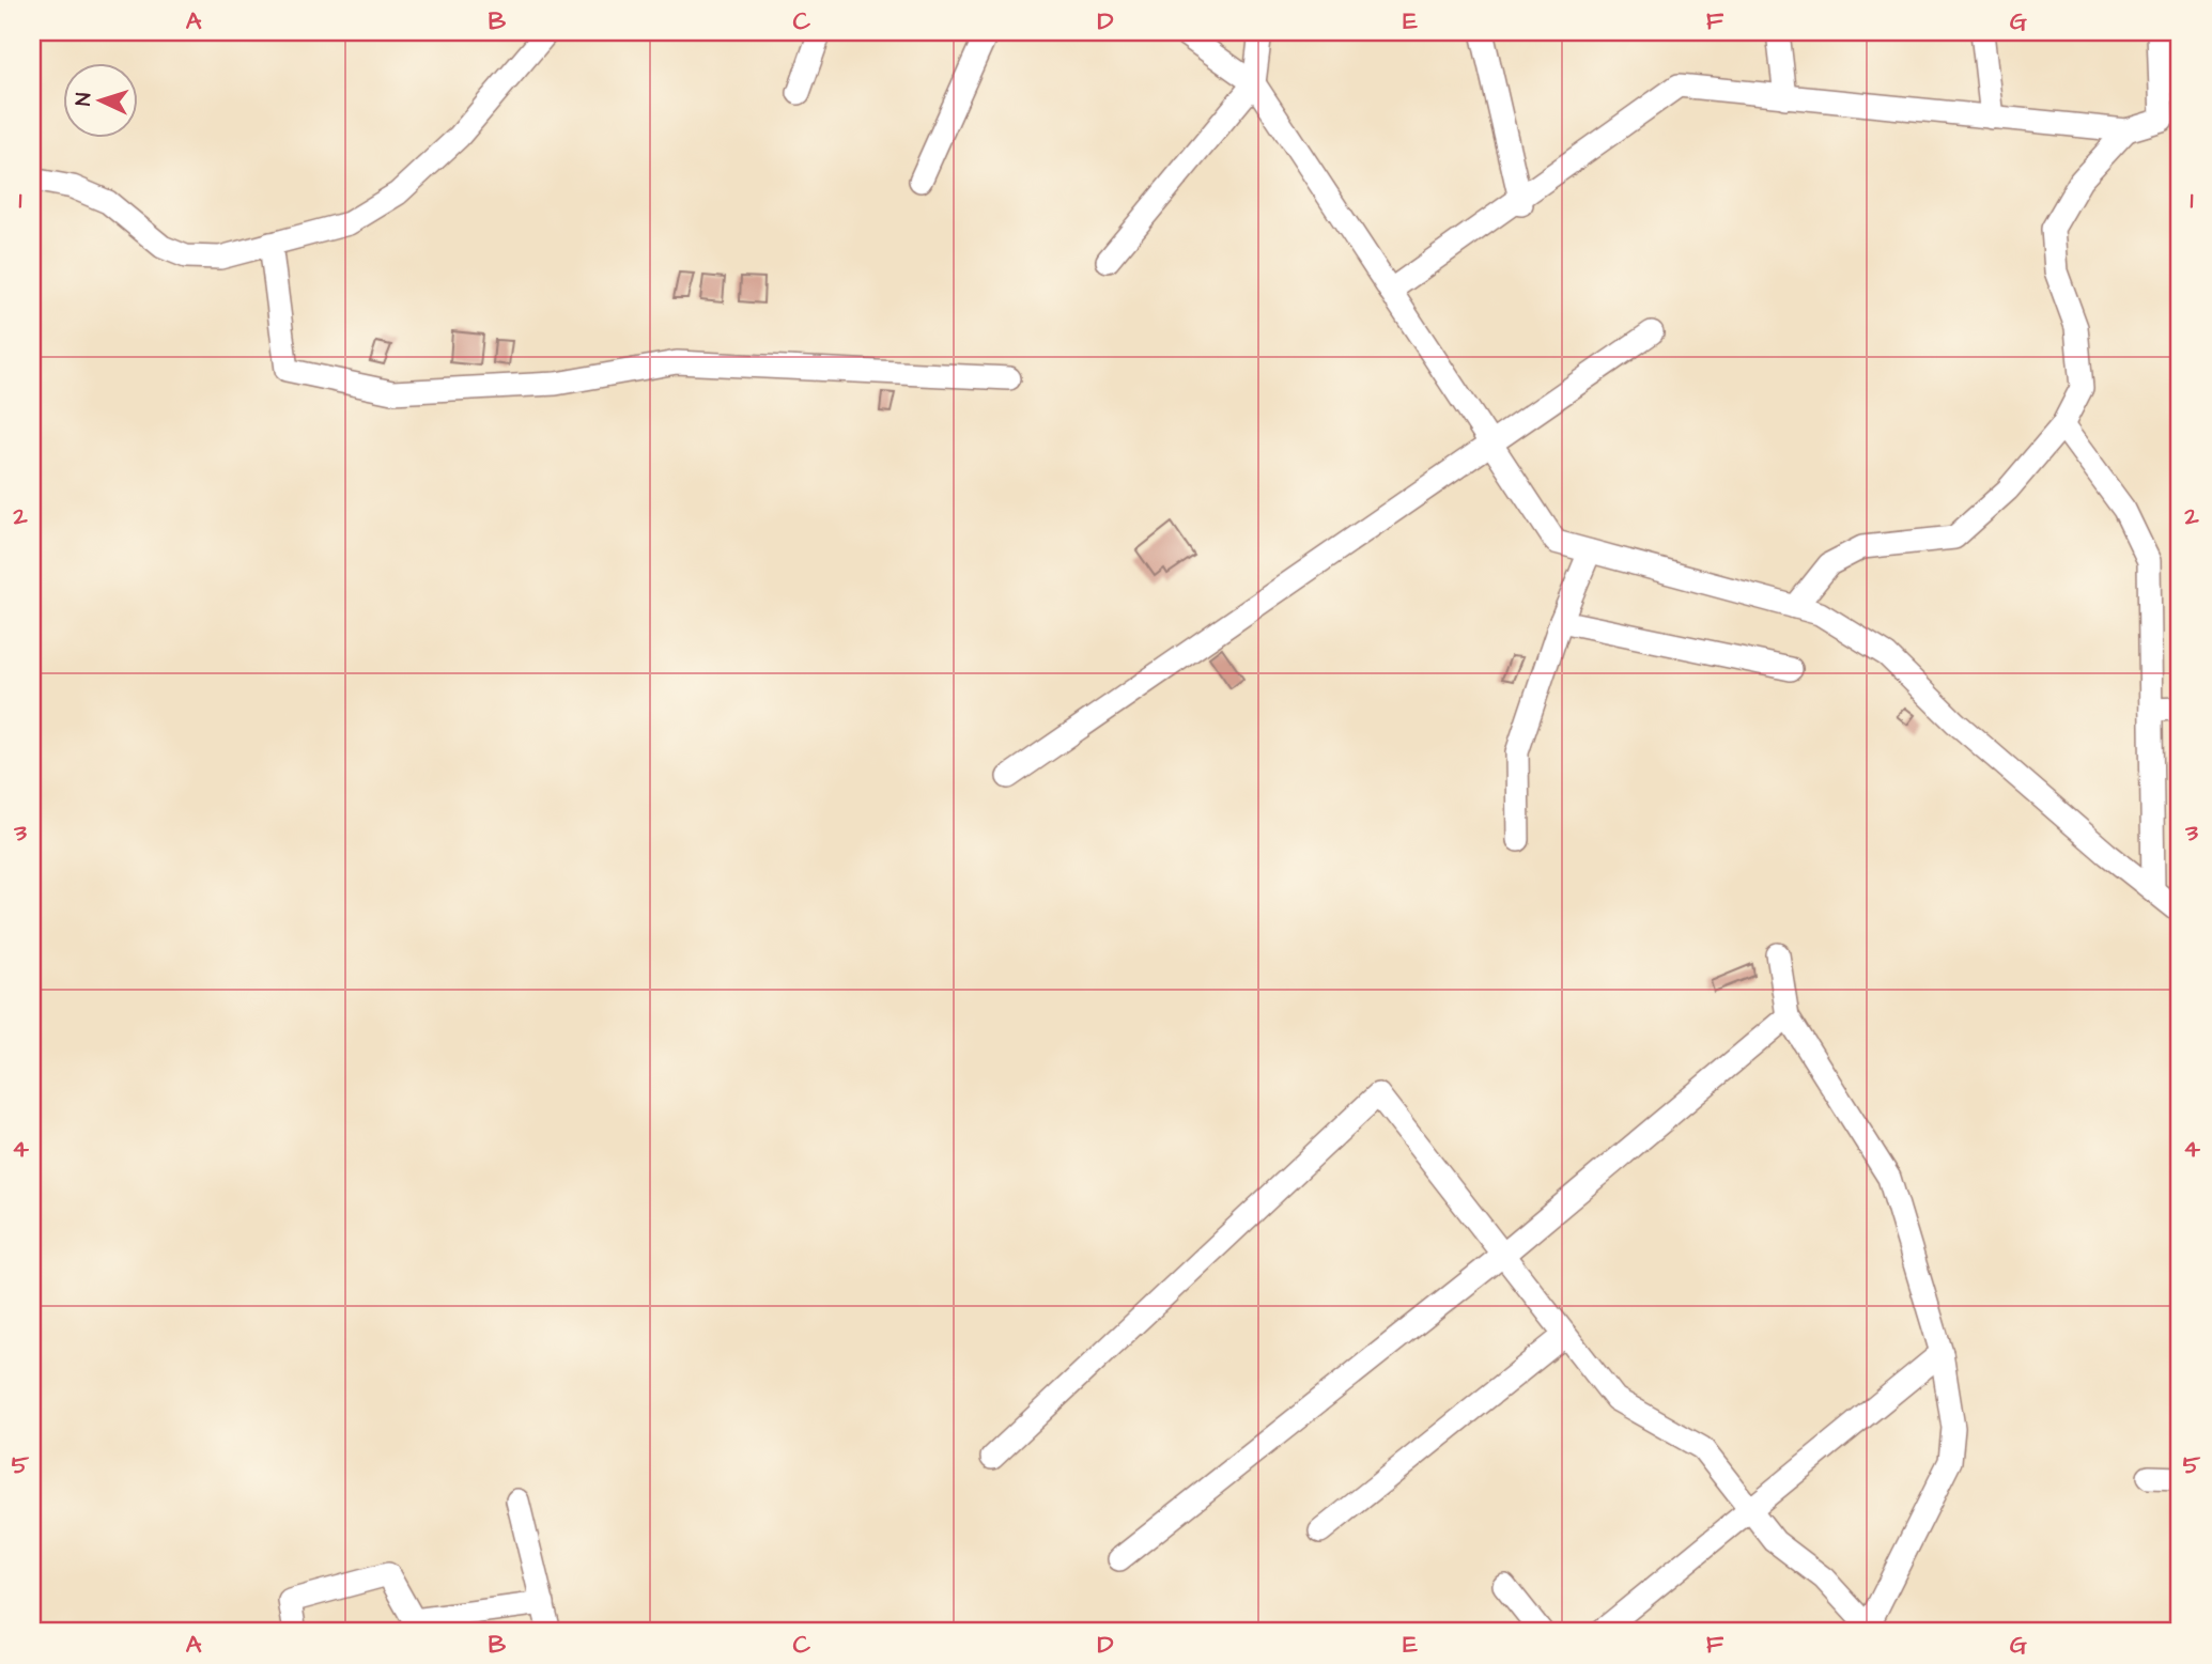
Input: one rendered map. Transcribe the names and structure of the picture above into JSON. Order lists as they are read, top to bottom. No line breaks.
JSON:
{"north":"left","grid":{"columns":["A","B","C","D","E","F","G"],"rows":["1","2","3","4","5"]}}
